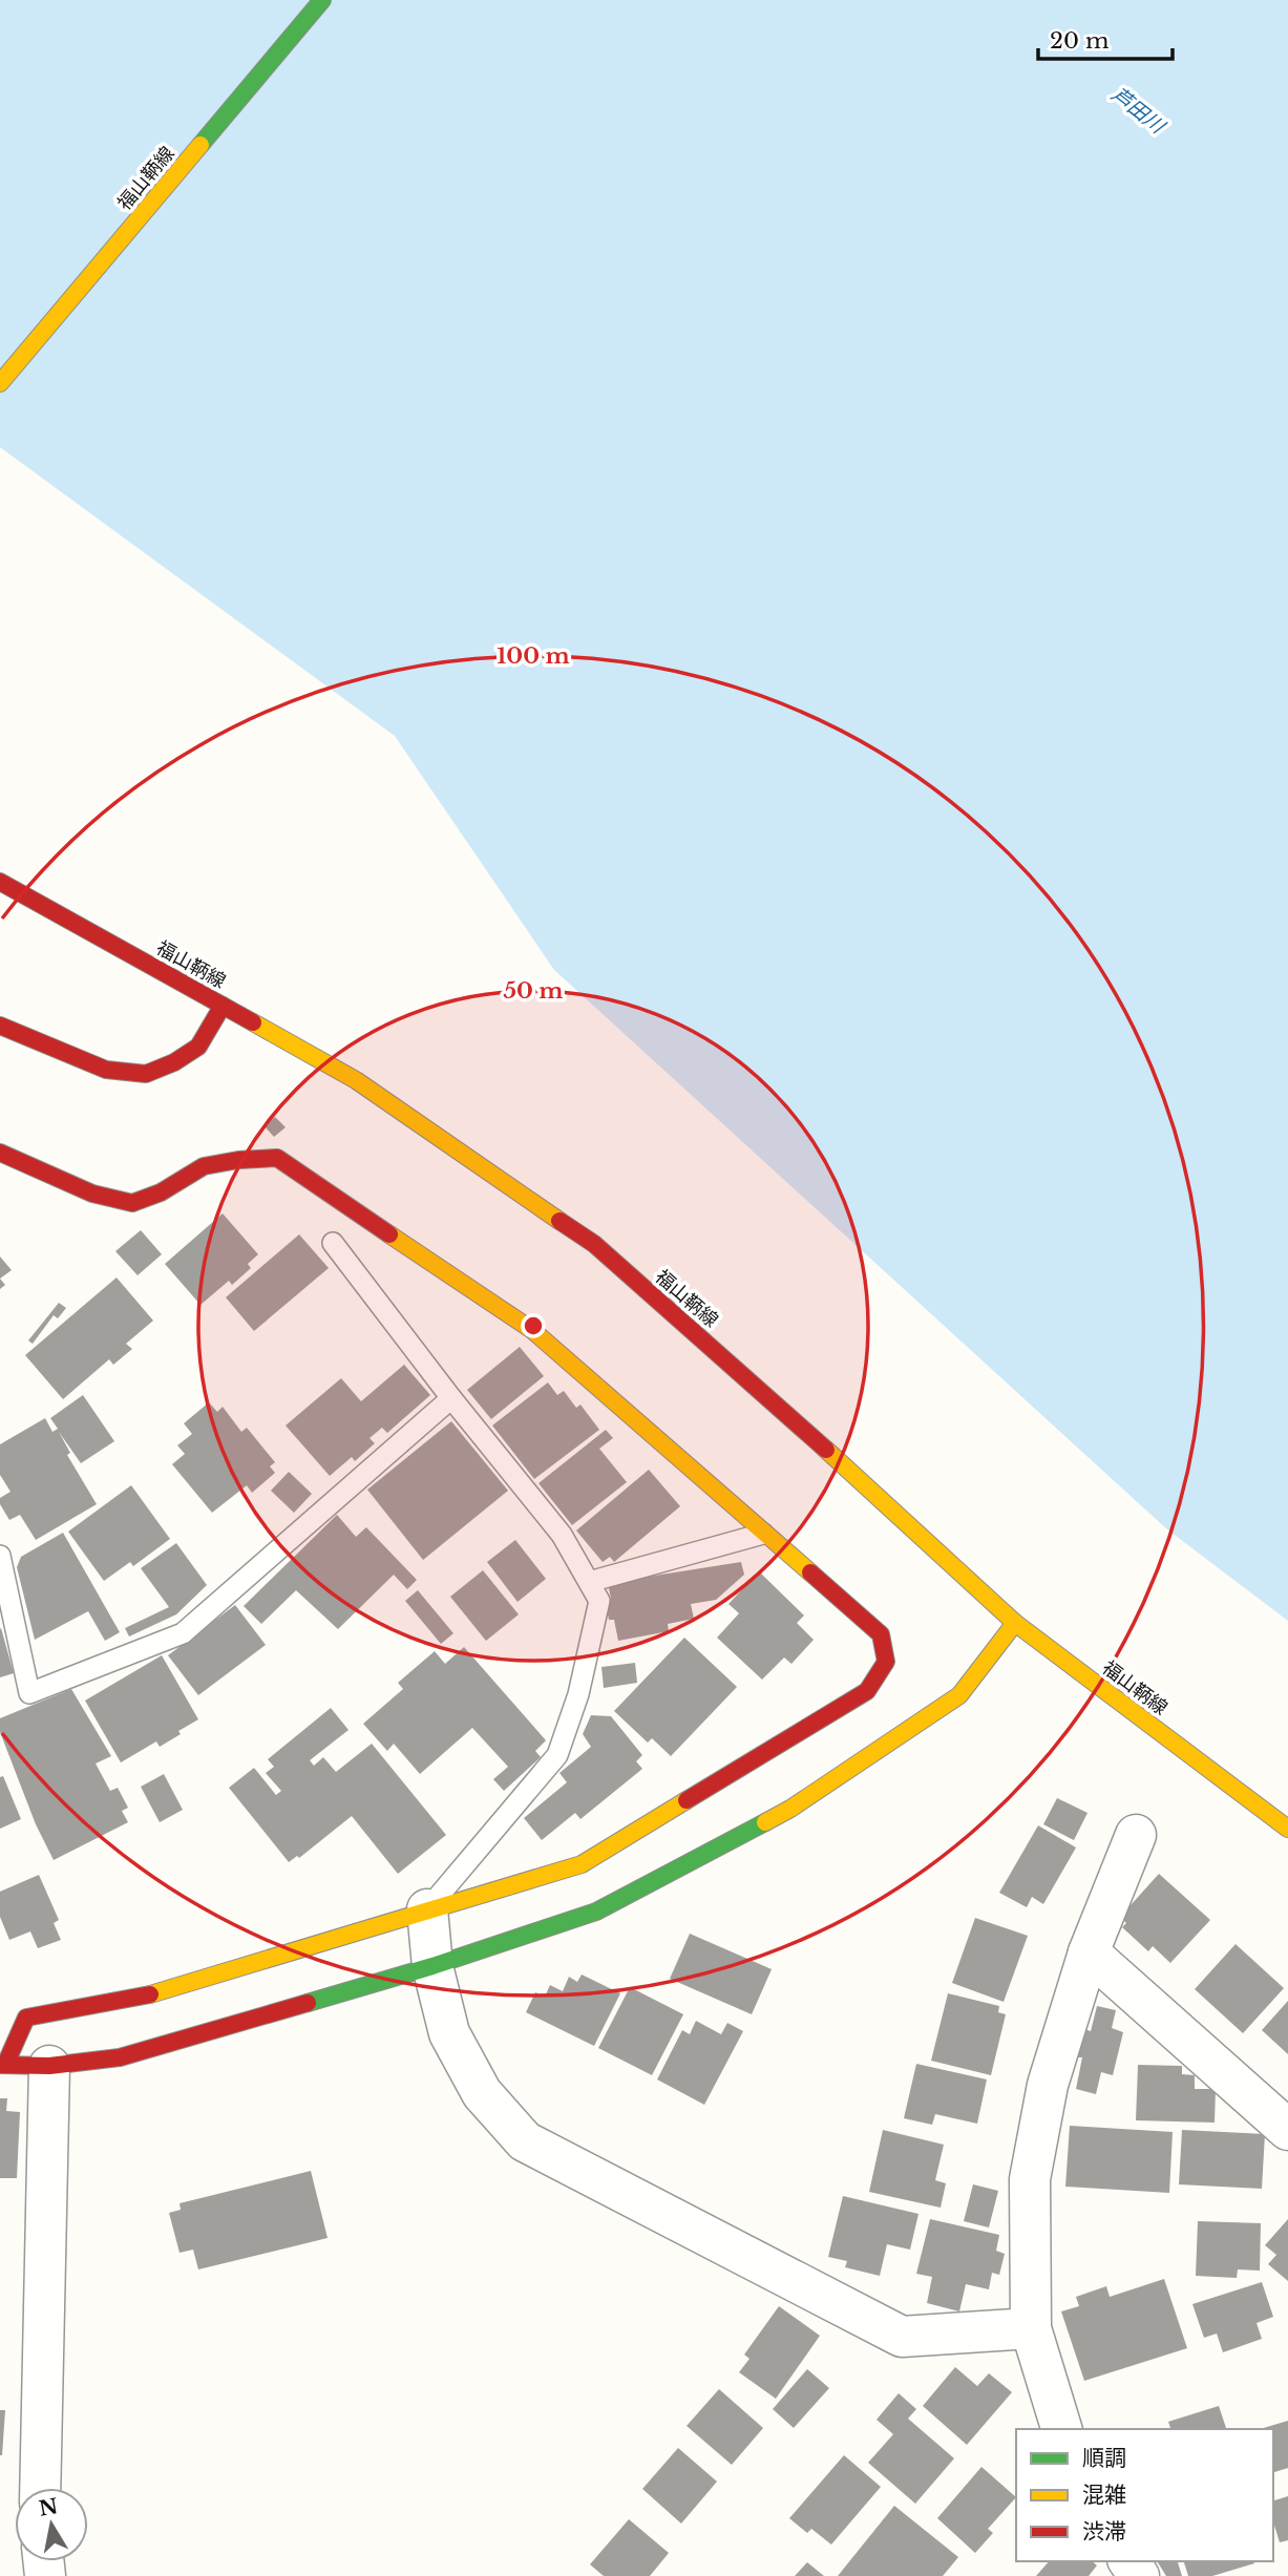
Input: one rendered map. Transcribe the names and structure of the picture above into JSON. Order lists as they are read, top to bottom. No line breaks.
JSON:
{"streets":{"street":["福山鞆線"]},"water":["芦田川"],"legend":["順調","混雑","渋滞"],"scale_bar":"20 m","north":"top","rings":["100 m","50 m"]}
